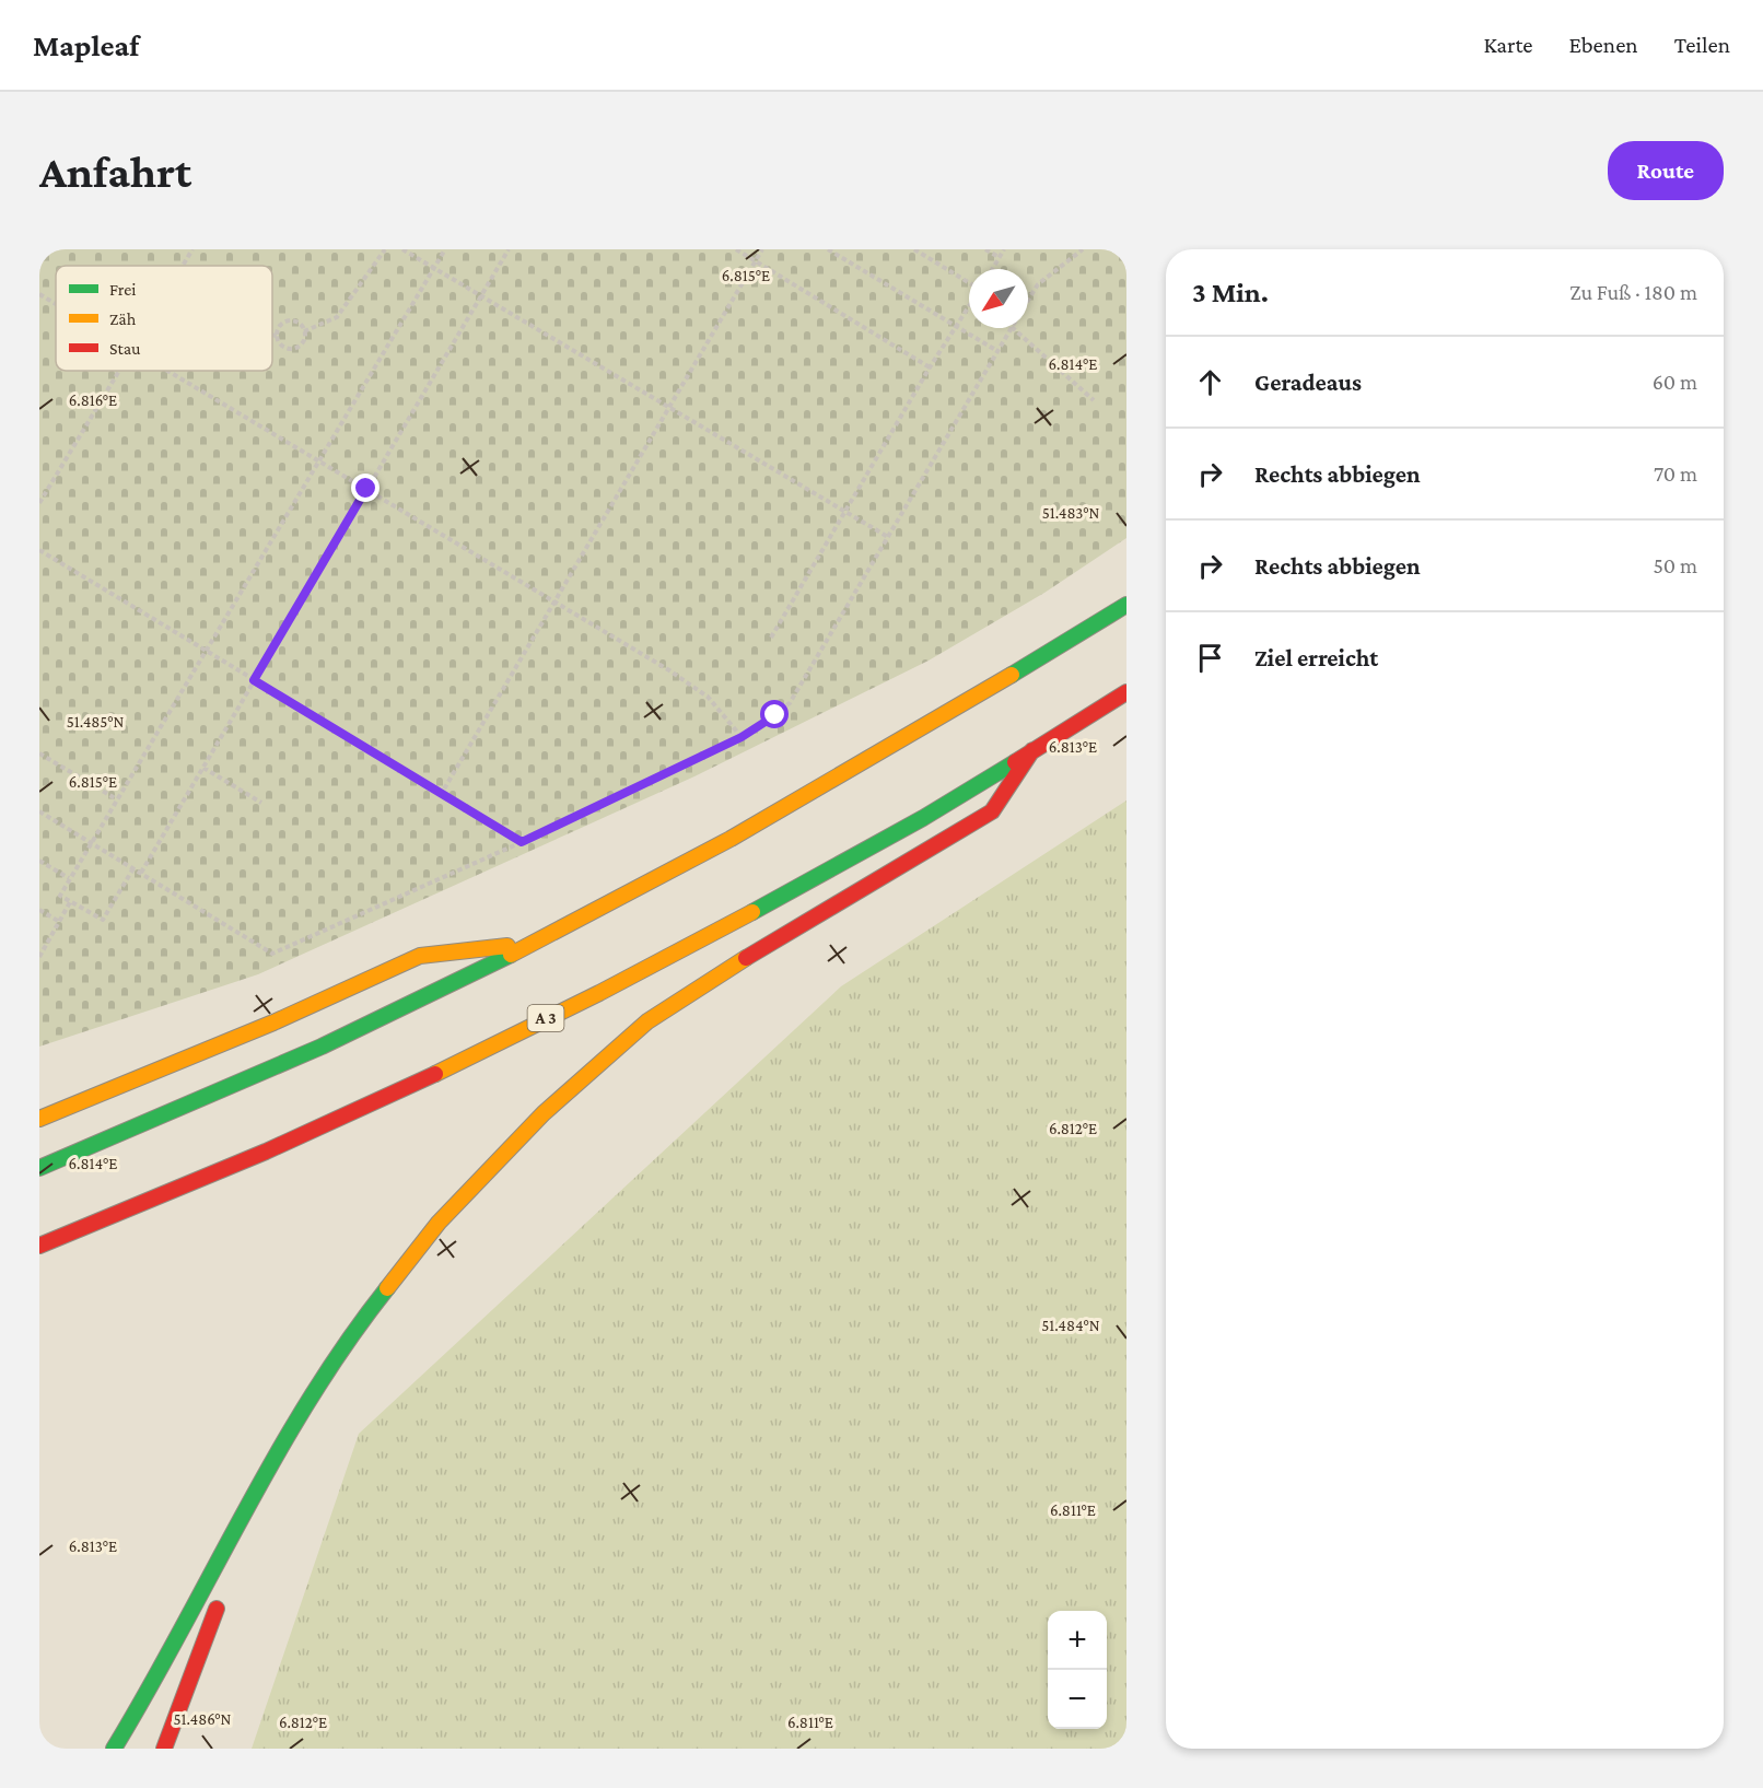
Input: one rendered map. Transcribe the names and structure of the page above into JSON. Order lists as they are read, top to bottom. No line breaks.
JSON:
{"streets":{"highway":["A 3"]},"legend":["Frei","Zäh","Stau"],"north":"bottom left","page":{"header":"Mapleaf","nav":["Karte","Ebenen","Teilen"],"buttons":"Route","title":"Anfahrt","heading":["3 Min.","Zu Fuß · 180 m"],"list":[["Geradeaus","60 m"],["Rechts abbiegen","70 m"],["Rechts abbiegen","50 m"],"Ziel erreicht"],"map_buttons":["+","−"]},"coordinates":["6.815°E","6.814°E","6.816°E","51.483°N","51.485°N","6.813°E","6.812°E","51.484°N","6.811°E","51.486°N"]}
